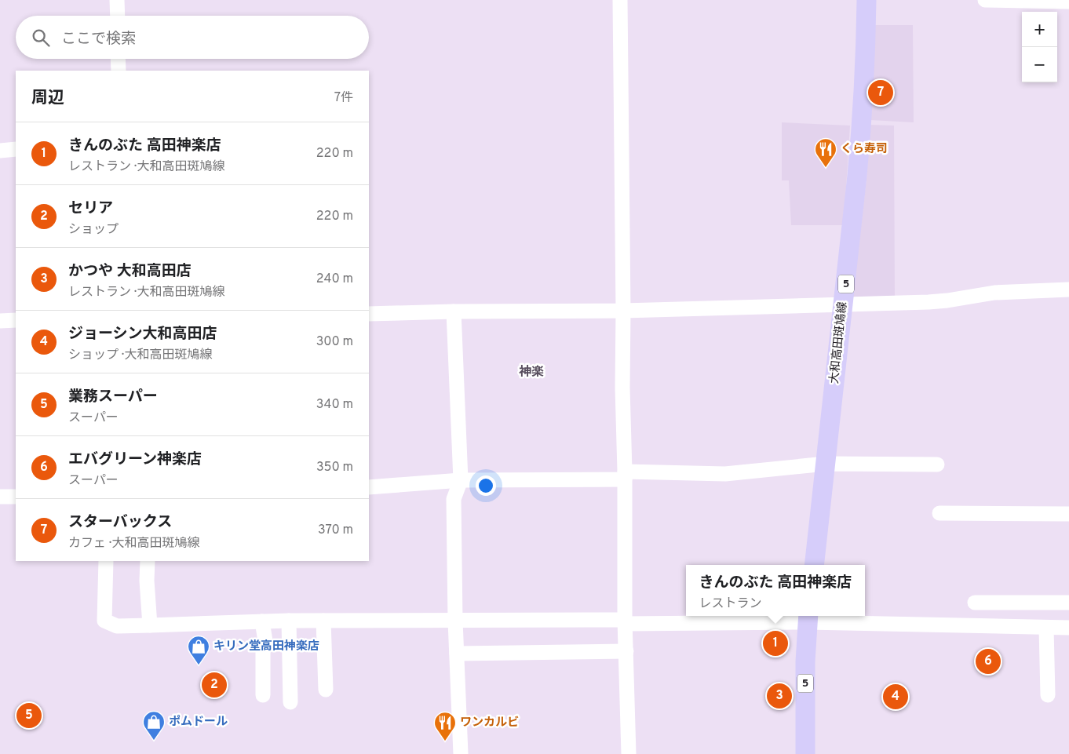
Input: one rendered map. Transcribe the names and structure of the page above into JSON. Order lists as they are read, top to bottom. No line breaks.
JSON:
{"streets":{"main road":["5","大和高田斑鳩線"]},"districts":["神楽"],"places":{"restaurant":["くら寿司","ワンカルビ"],"shop":["キリン堂高田神楽店","ポムドール"]},"page":{"map_buttons":["+","−"],"search":"ここで検索","heading":["周辺","7件"],"pins":["7","1","6","2","3","4","5"],"list":[{"mark":"1","name":"きんのぶた 高田神楽店","note":"レストラン · 大和高田斑鳩線","value":"220 m"},{"mark":"2","name":"セリア","note":"ショップ","value":"220 m"},{"mark":"3","name":"かつや 大和高田店","note":"レストラン · 大和高田斑鳩線","value":"240 m"},{"mark":"4","name":"ジョーシン大和高田店","note":"ショップ · 大和高田斑鳩線","value":"300 m"},{"mark":"5","name":"業務スーパー","note":"スーパー","value":"340 m"},{"mark":"6","name":"エバグリーン神楽店","note":"スーパー","value":"350 m"},{"mark":"7","name":"スターバックス","note":"カフェ · 大和高田斑鳩線","value":"370 m"}],"popup":["きんのぶた 高田神楽店","レストラン"]}}
